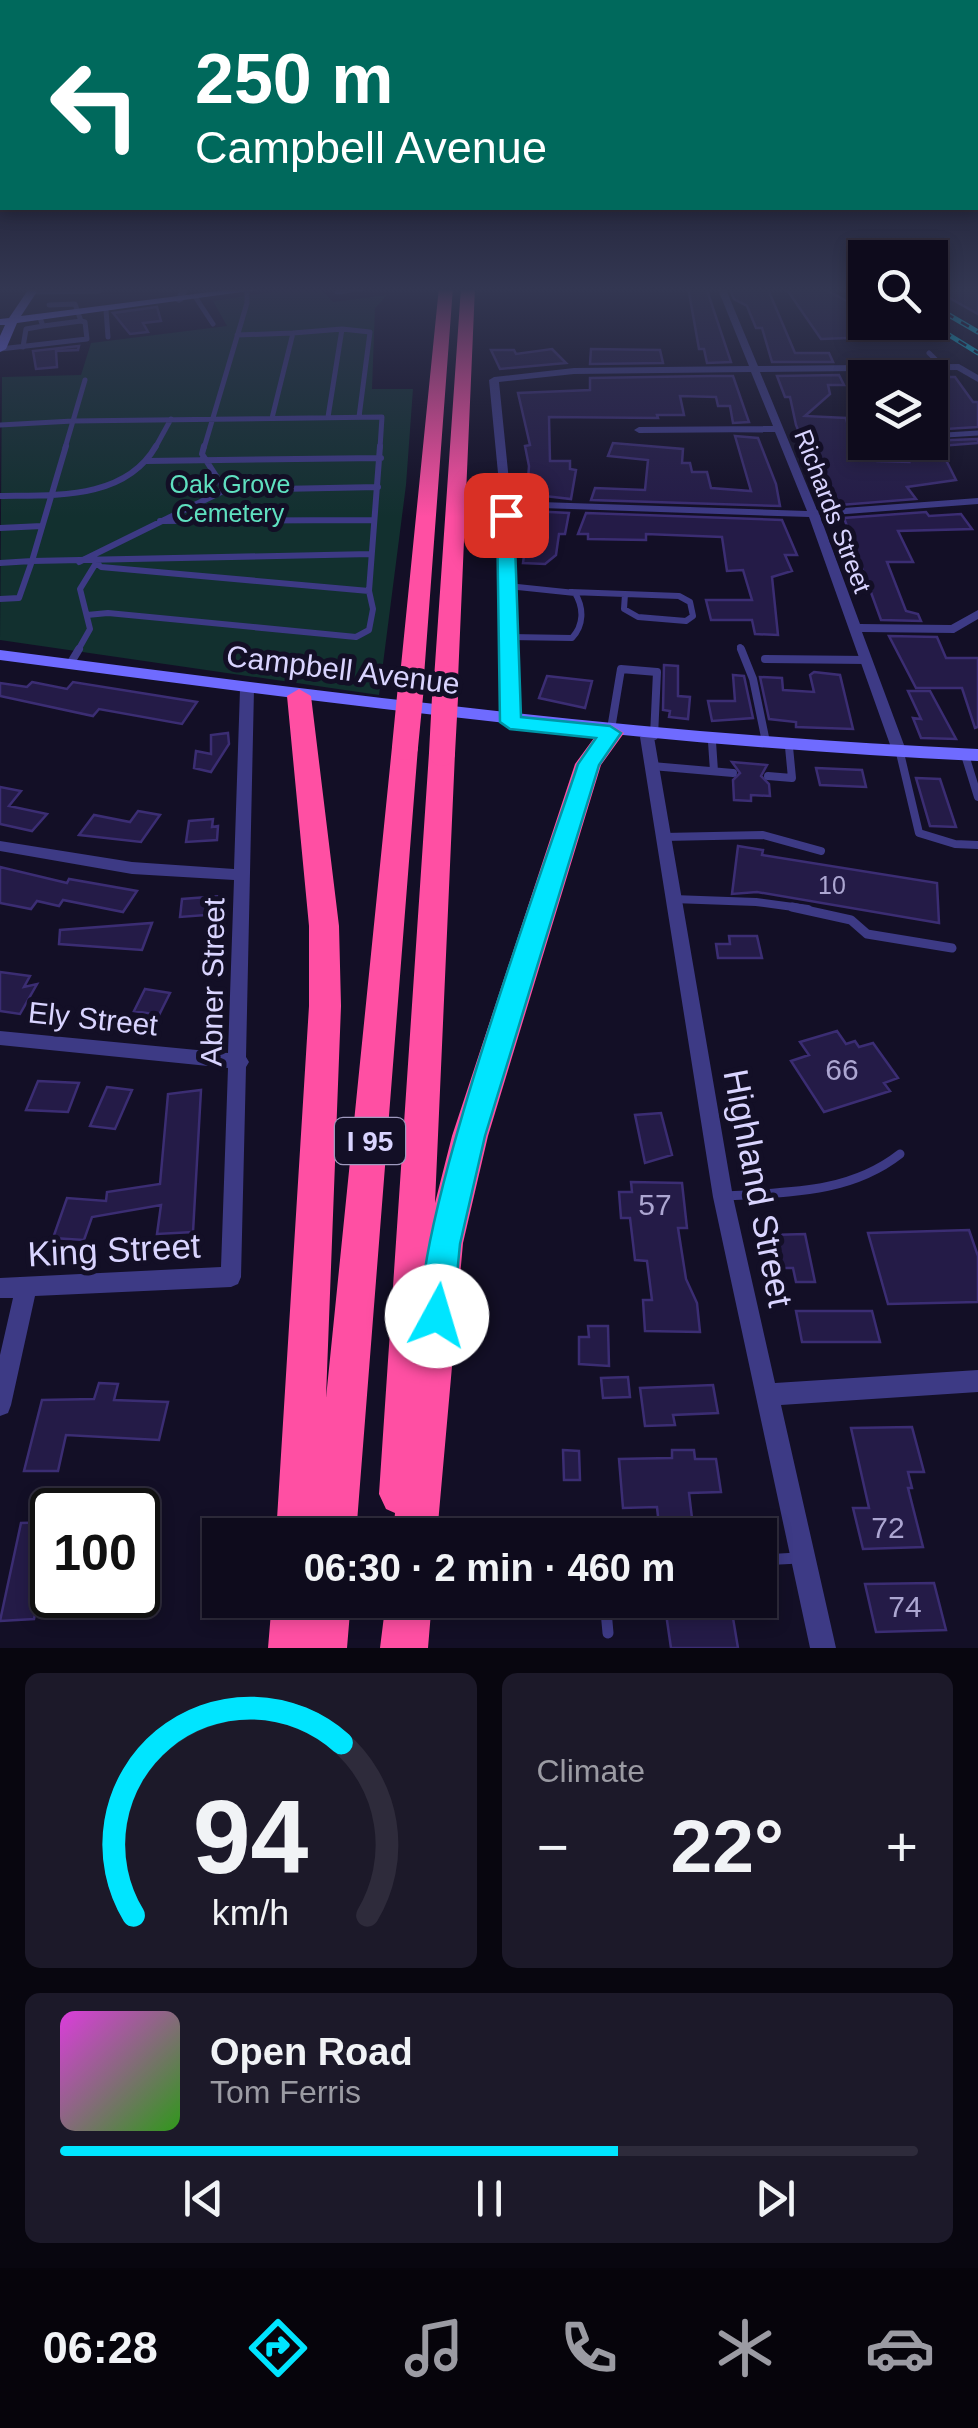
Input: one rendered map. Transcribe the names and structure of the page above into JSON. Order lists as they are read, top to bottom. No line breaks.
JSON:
{"streets":{"highway":["I 95"],"main road":["Campbell Avenue"],"street":["Richards Street","Abner Street","Ely Street","Highland Street","King Street"]},"crossings":[["Richards Street","Campbell Avenue"],["Campbell Avenue","Abner Street"],["Campbell Avenue","Highland Street"],["Abner Street","Ely Street"],["Abner Street","King Street"]],"parks":["Oak Grove Cemetery"],"house_numbers":["10","66","57","72","74"],"page":{"turn":["250 m","Campbell Avenue"],"limit":"100","trip":"06:30 · 2 min · 460 m","tile":"Climate","heat":["−","22°","+"],"song":["Open Road","Tom Ferris"],"tabs":"06:28","gauge":["94","km/h"]}}
